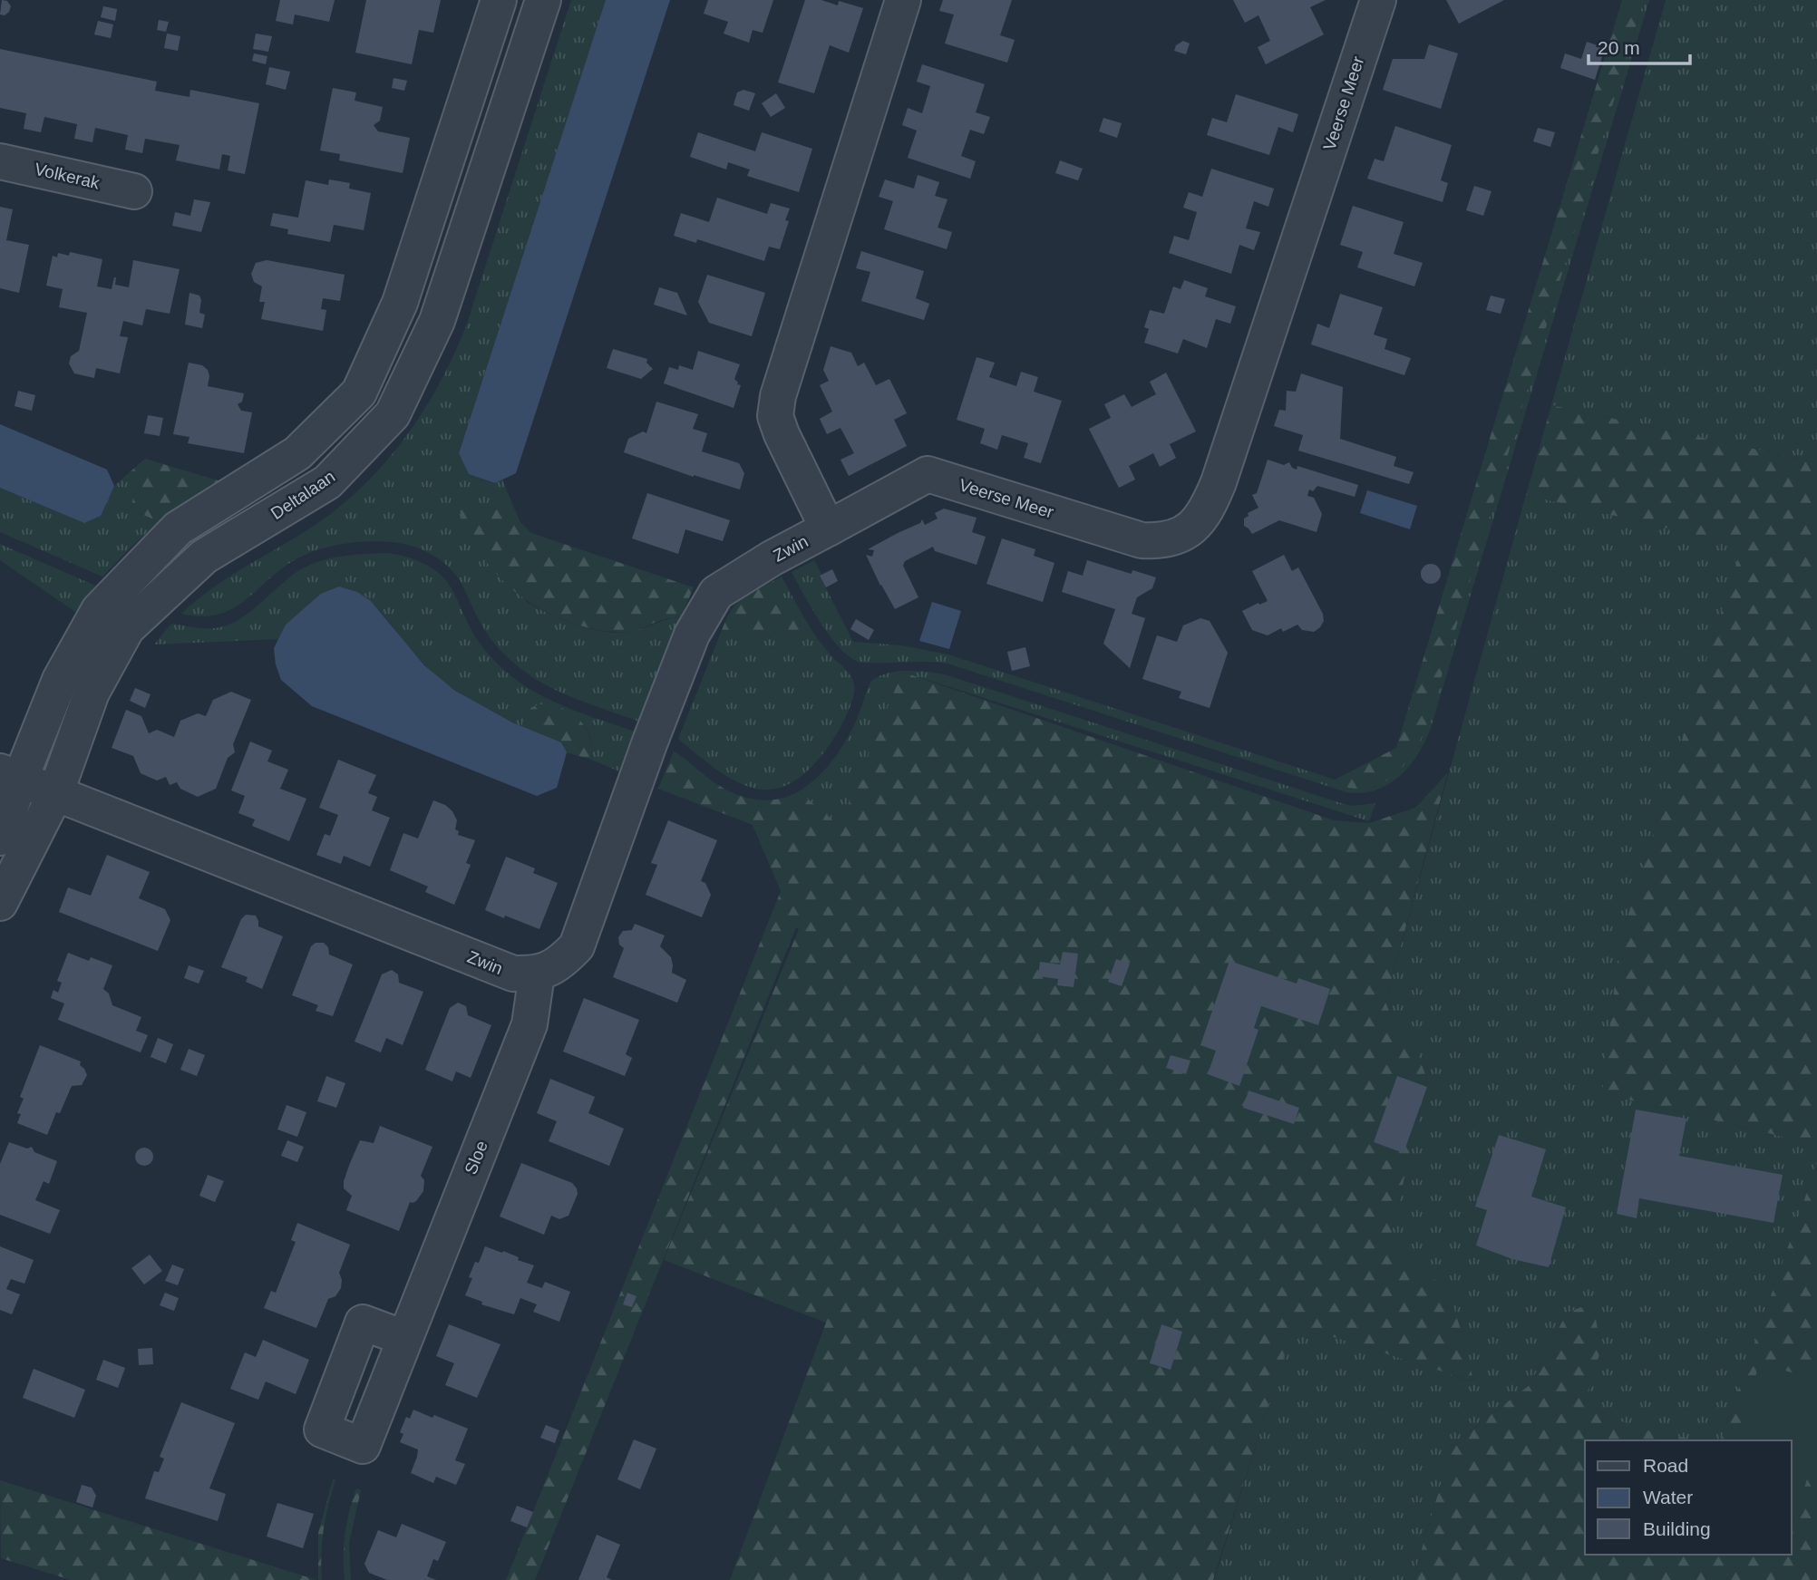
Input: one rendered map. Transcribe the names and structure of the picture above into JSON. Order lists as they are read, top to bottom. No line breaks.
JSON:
{"streets":{"street":["Veerse Meer","Volkerak","Deltalaan","Zwin","Sloe"]},"crossings":[["Veerse Meer","Zwin"],["Deltalaan","Zwin"],["Zwin","Sloe"]],"legend":["Road","Water","Building"],"scale_bar":"20 m"}
